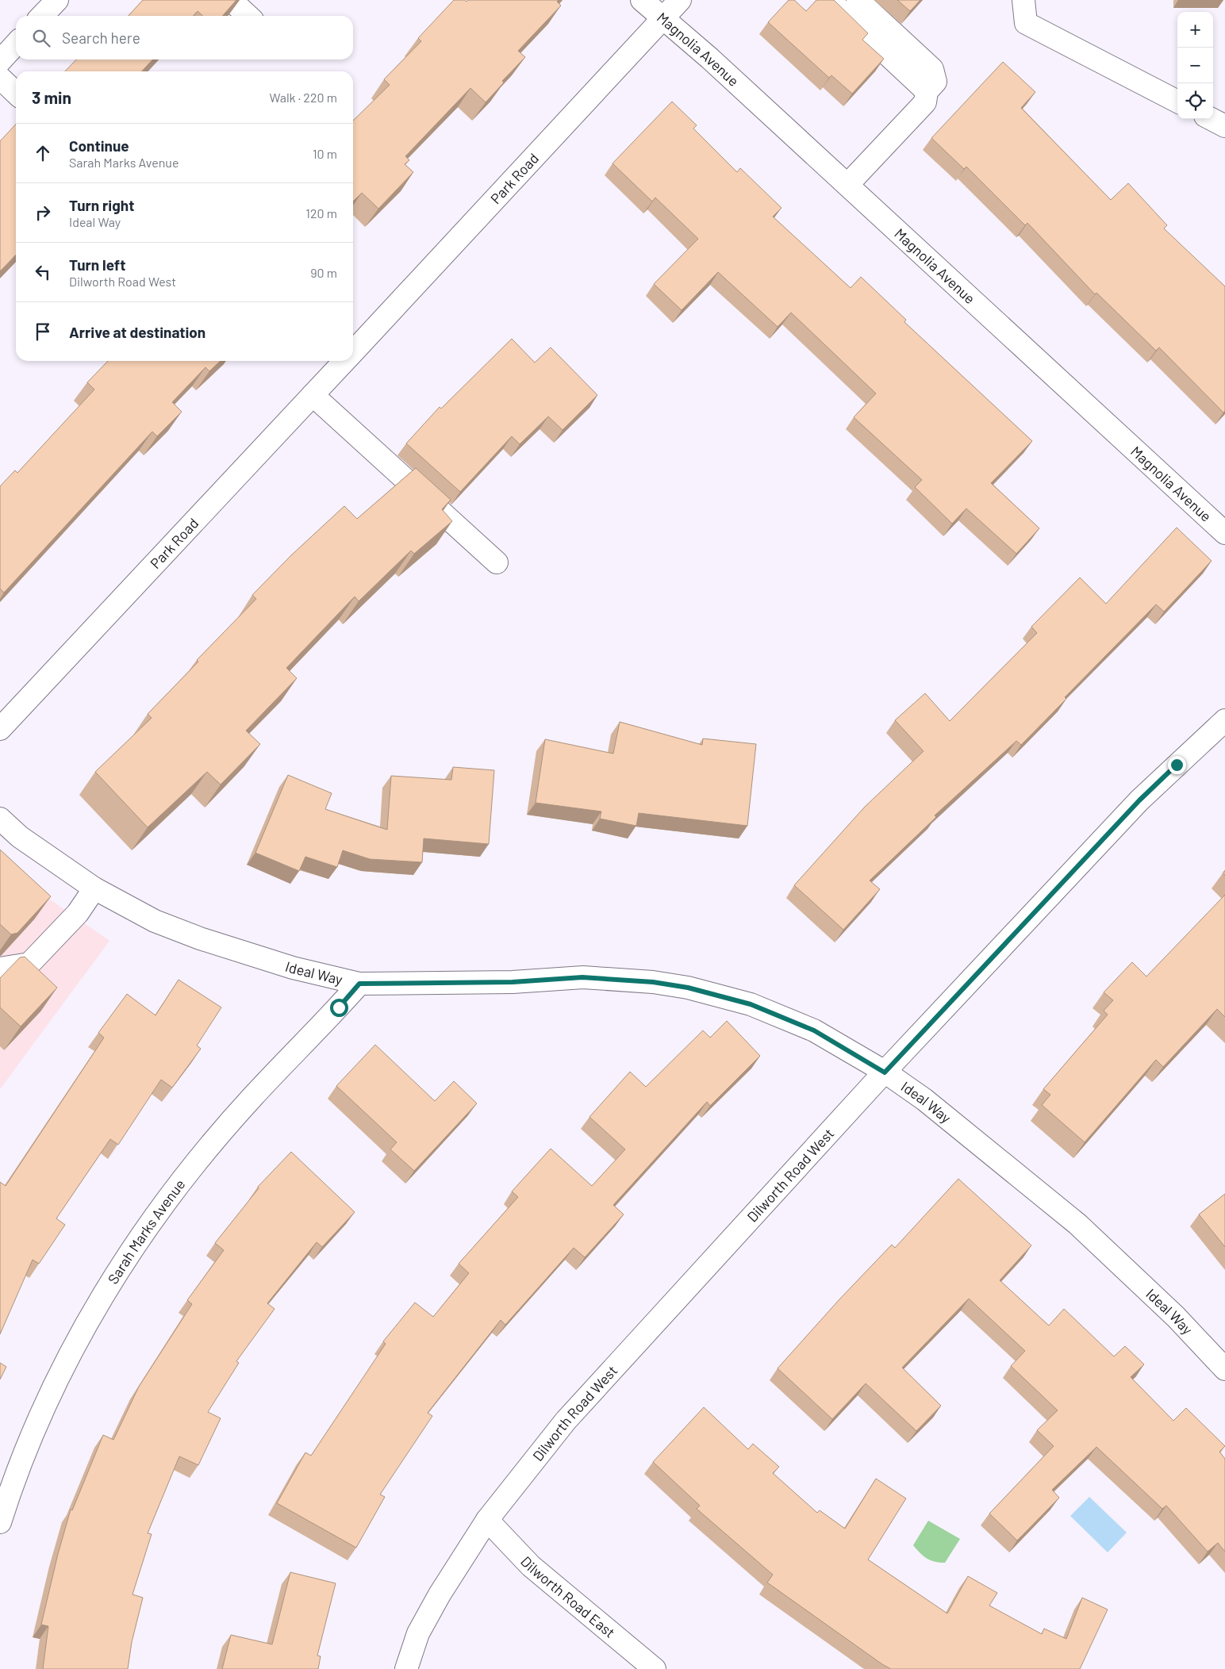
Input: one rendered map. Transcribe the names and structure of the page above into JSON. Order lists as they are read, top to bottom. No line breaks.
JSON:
{"streets":{"street":["Magnolia Avenue","Park Road","Ideal Way","Dilworth Road West","Sarah Marks Avenue","Dilworth Road East"]},"crossings":[["Magnolia Avenue","Park Road"],["Ideal Way","Dilworth Road West"],["Ideal Way","Sarah Marks Avenue"],["Dilworth Road West","Dilworth Road East"]],"page":{"map_buttons":["+","−"],"search":"Search here","heading":["3 min","Walk · 220 m"],"list":[["Continue","Sarah Marks Avenue","10 m"],["Turn right","Ideal Way","120 m"],["Turn left","Dilworth Road West","90 m"],"Arrive at destination"]}}
